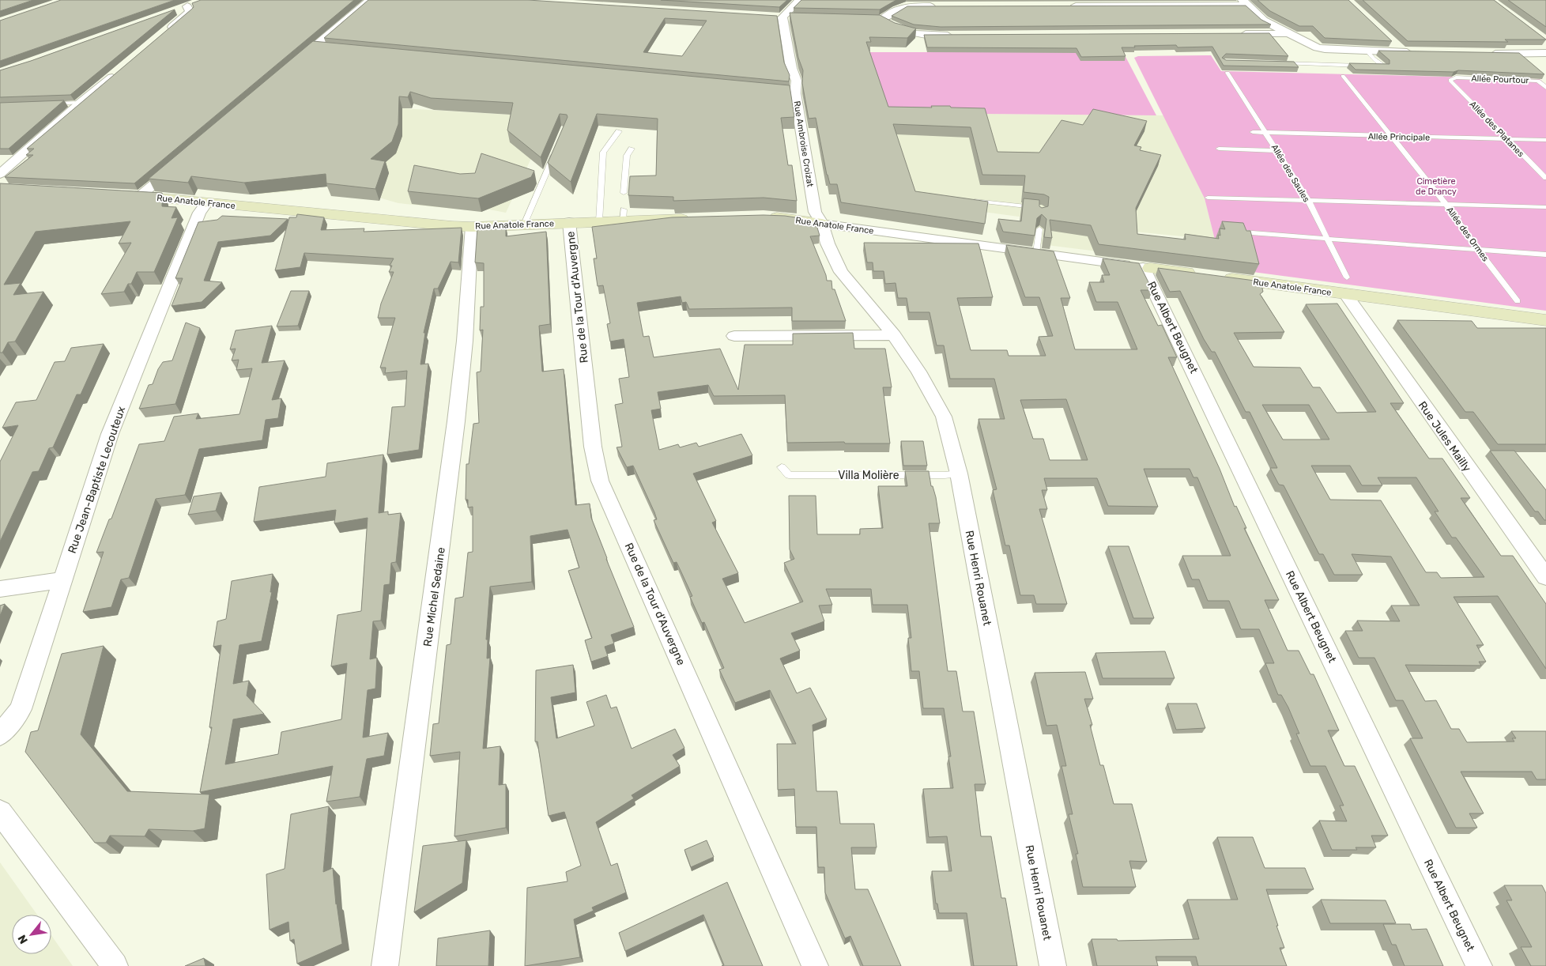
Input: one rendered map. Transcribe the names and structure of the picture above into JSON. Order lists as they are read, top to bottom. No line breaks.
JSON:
{"streets":{"main road":["Rue Anatole France"],"street":["Rue Ambroise Croizat","Rue de la Tour d'Auvergne","Rue Albert Beugnet","Rue Jules Mailly","Rue Jean-Baptiste Lecouteux","Rue Henri Rouanet","Rue Michel Sedaine"],"lane":["Allée Pourtour","Allée des Platanes","Allée Principale","Allée des Saules","Allée des Ormes","Villa Molière"]},"crossings":[["Allée Pourtour","Allée des Platanes"],["Allée des Platanes","Allée Principale"],["Allée Principale","Allée des Saules"],["Allée Principale","Allée des Ormes"],["Rue Ambroise Croizat","Rue Anatole France"],["Rue Ambroise Croizat","Rue Henri Rouanet"],["Allée des Saules","Rue Anatole France"],["Allée des Saules","Rue Jules Mailly"],["Rue Anatole France","Rue de la Tour d'Auvergne"],["Rue Anatole France","Rue Albert Beugnet"],["Rue Anatole France","Rue Jules Mailly"],["Rue Anatole France","Rue Jean-Baptiste Lecouteux"],["Rue Anatole France","Rue Henri Rouanet"],["Rue Anatole France","Rue Michel Sedaine"],["Villa Molière","Rue Henri Rouanet"]],"parks":["Cimetière de Drancy"],"north":"bottom left"}
